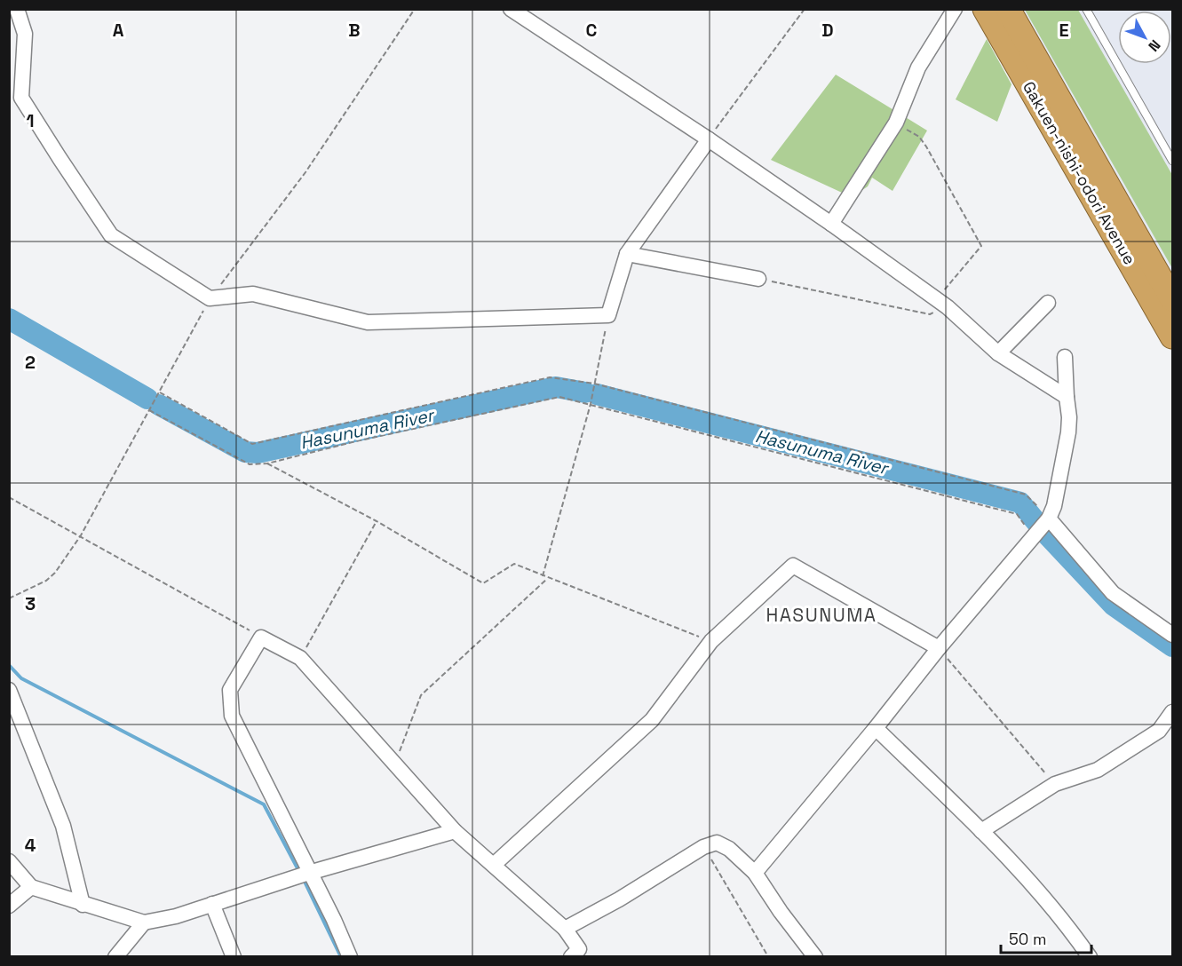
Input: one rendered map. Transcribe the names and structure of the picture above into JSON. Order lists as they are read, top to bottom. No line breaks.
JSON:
{"streets":{"highway":["Gakuen-nishi-odori Avenue"]},"districts":["HASUNUMA"],"water":["Hasunuma River"],"scale_bar":"50 m","north":"bottom right","grid":{"columns":["A","B","C","D","E"],"rows":["1","2","3","4"]}}
